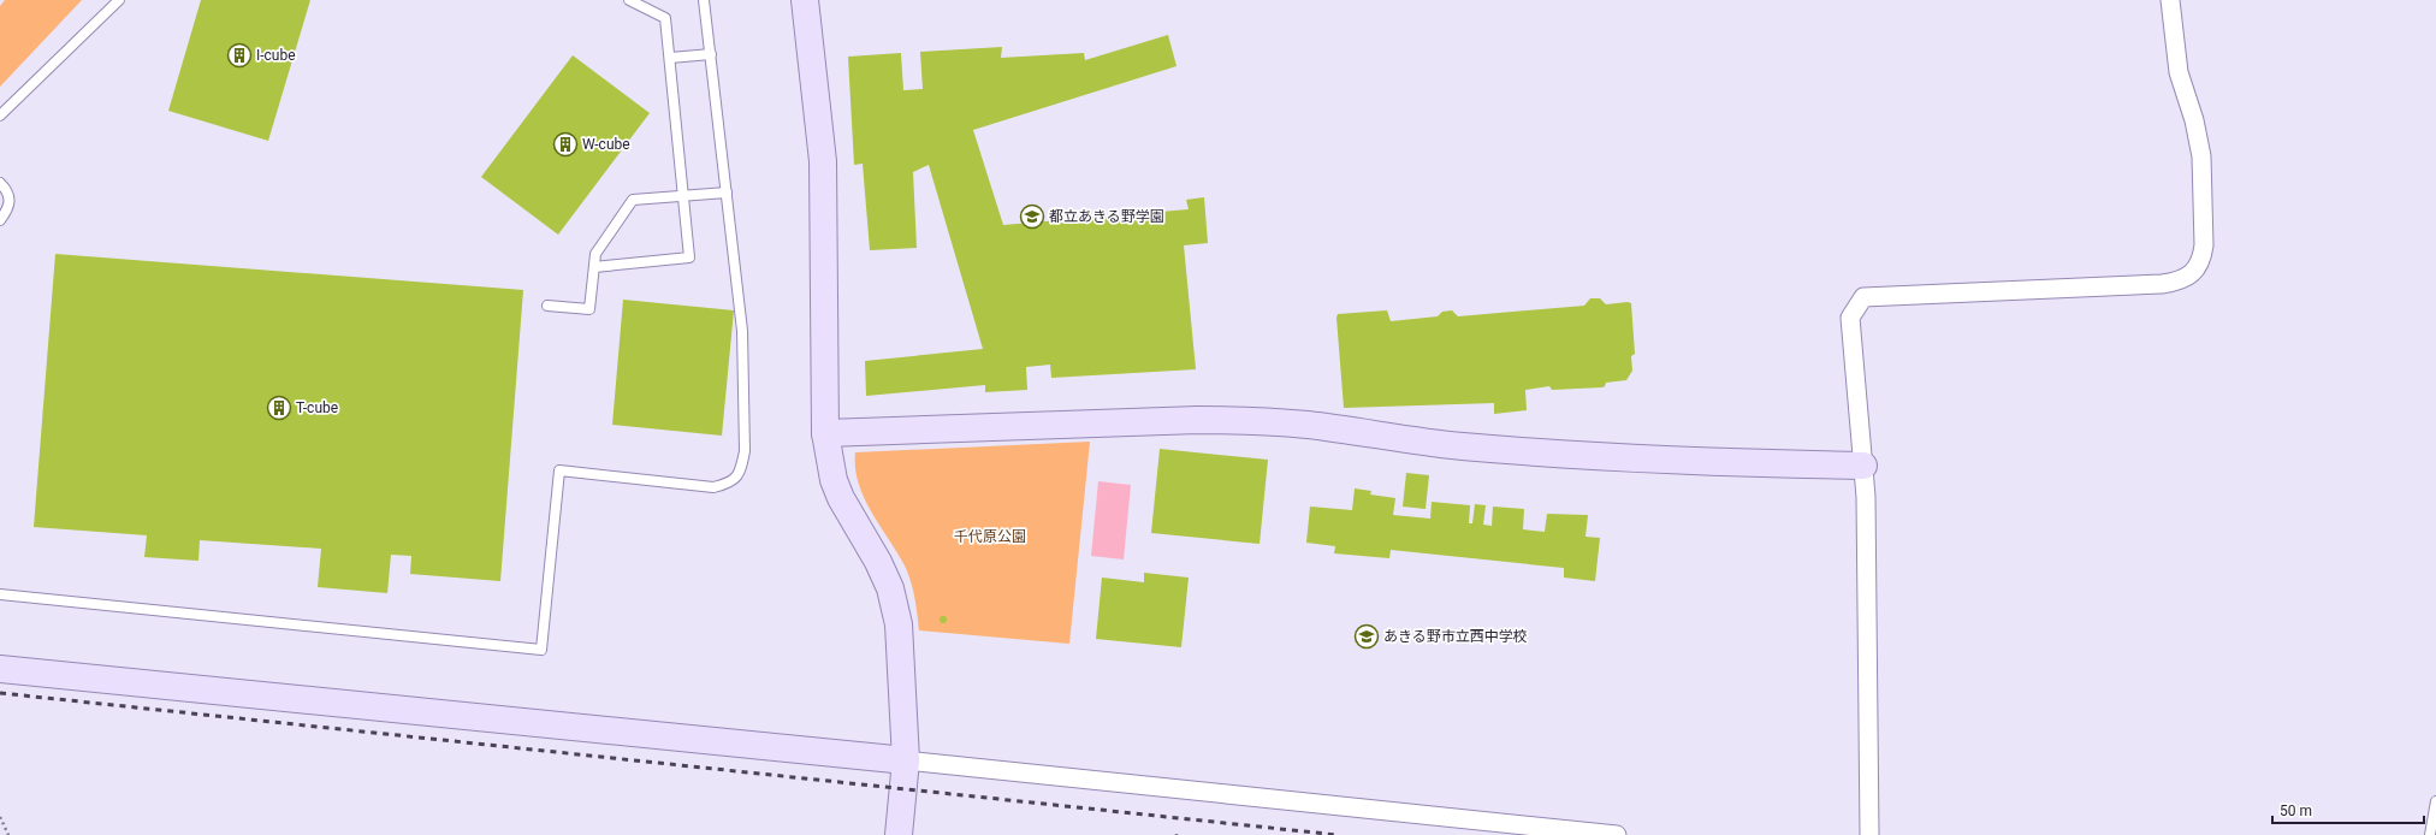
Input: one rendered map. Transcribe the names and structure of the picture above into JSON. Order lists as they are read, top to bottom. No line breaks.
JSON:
{"parks":["千代原公園"],"places":{"building":["I-cube","W-cube","T-cube"],"school or university":["都立あきる野学園","あきる野市立西中学校"]},"scale_bar":"50 m"}
